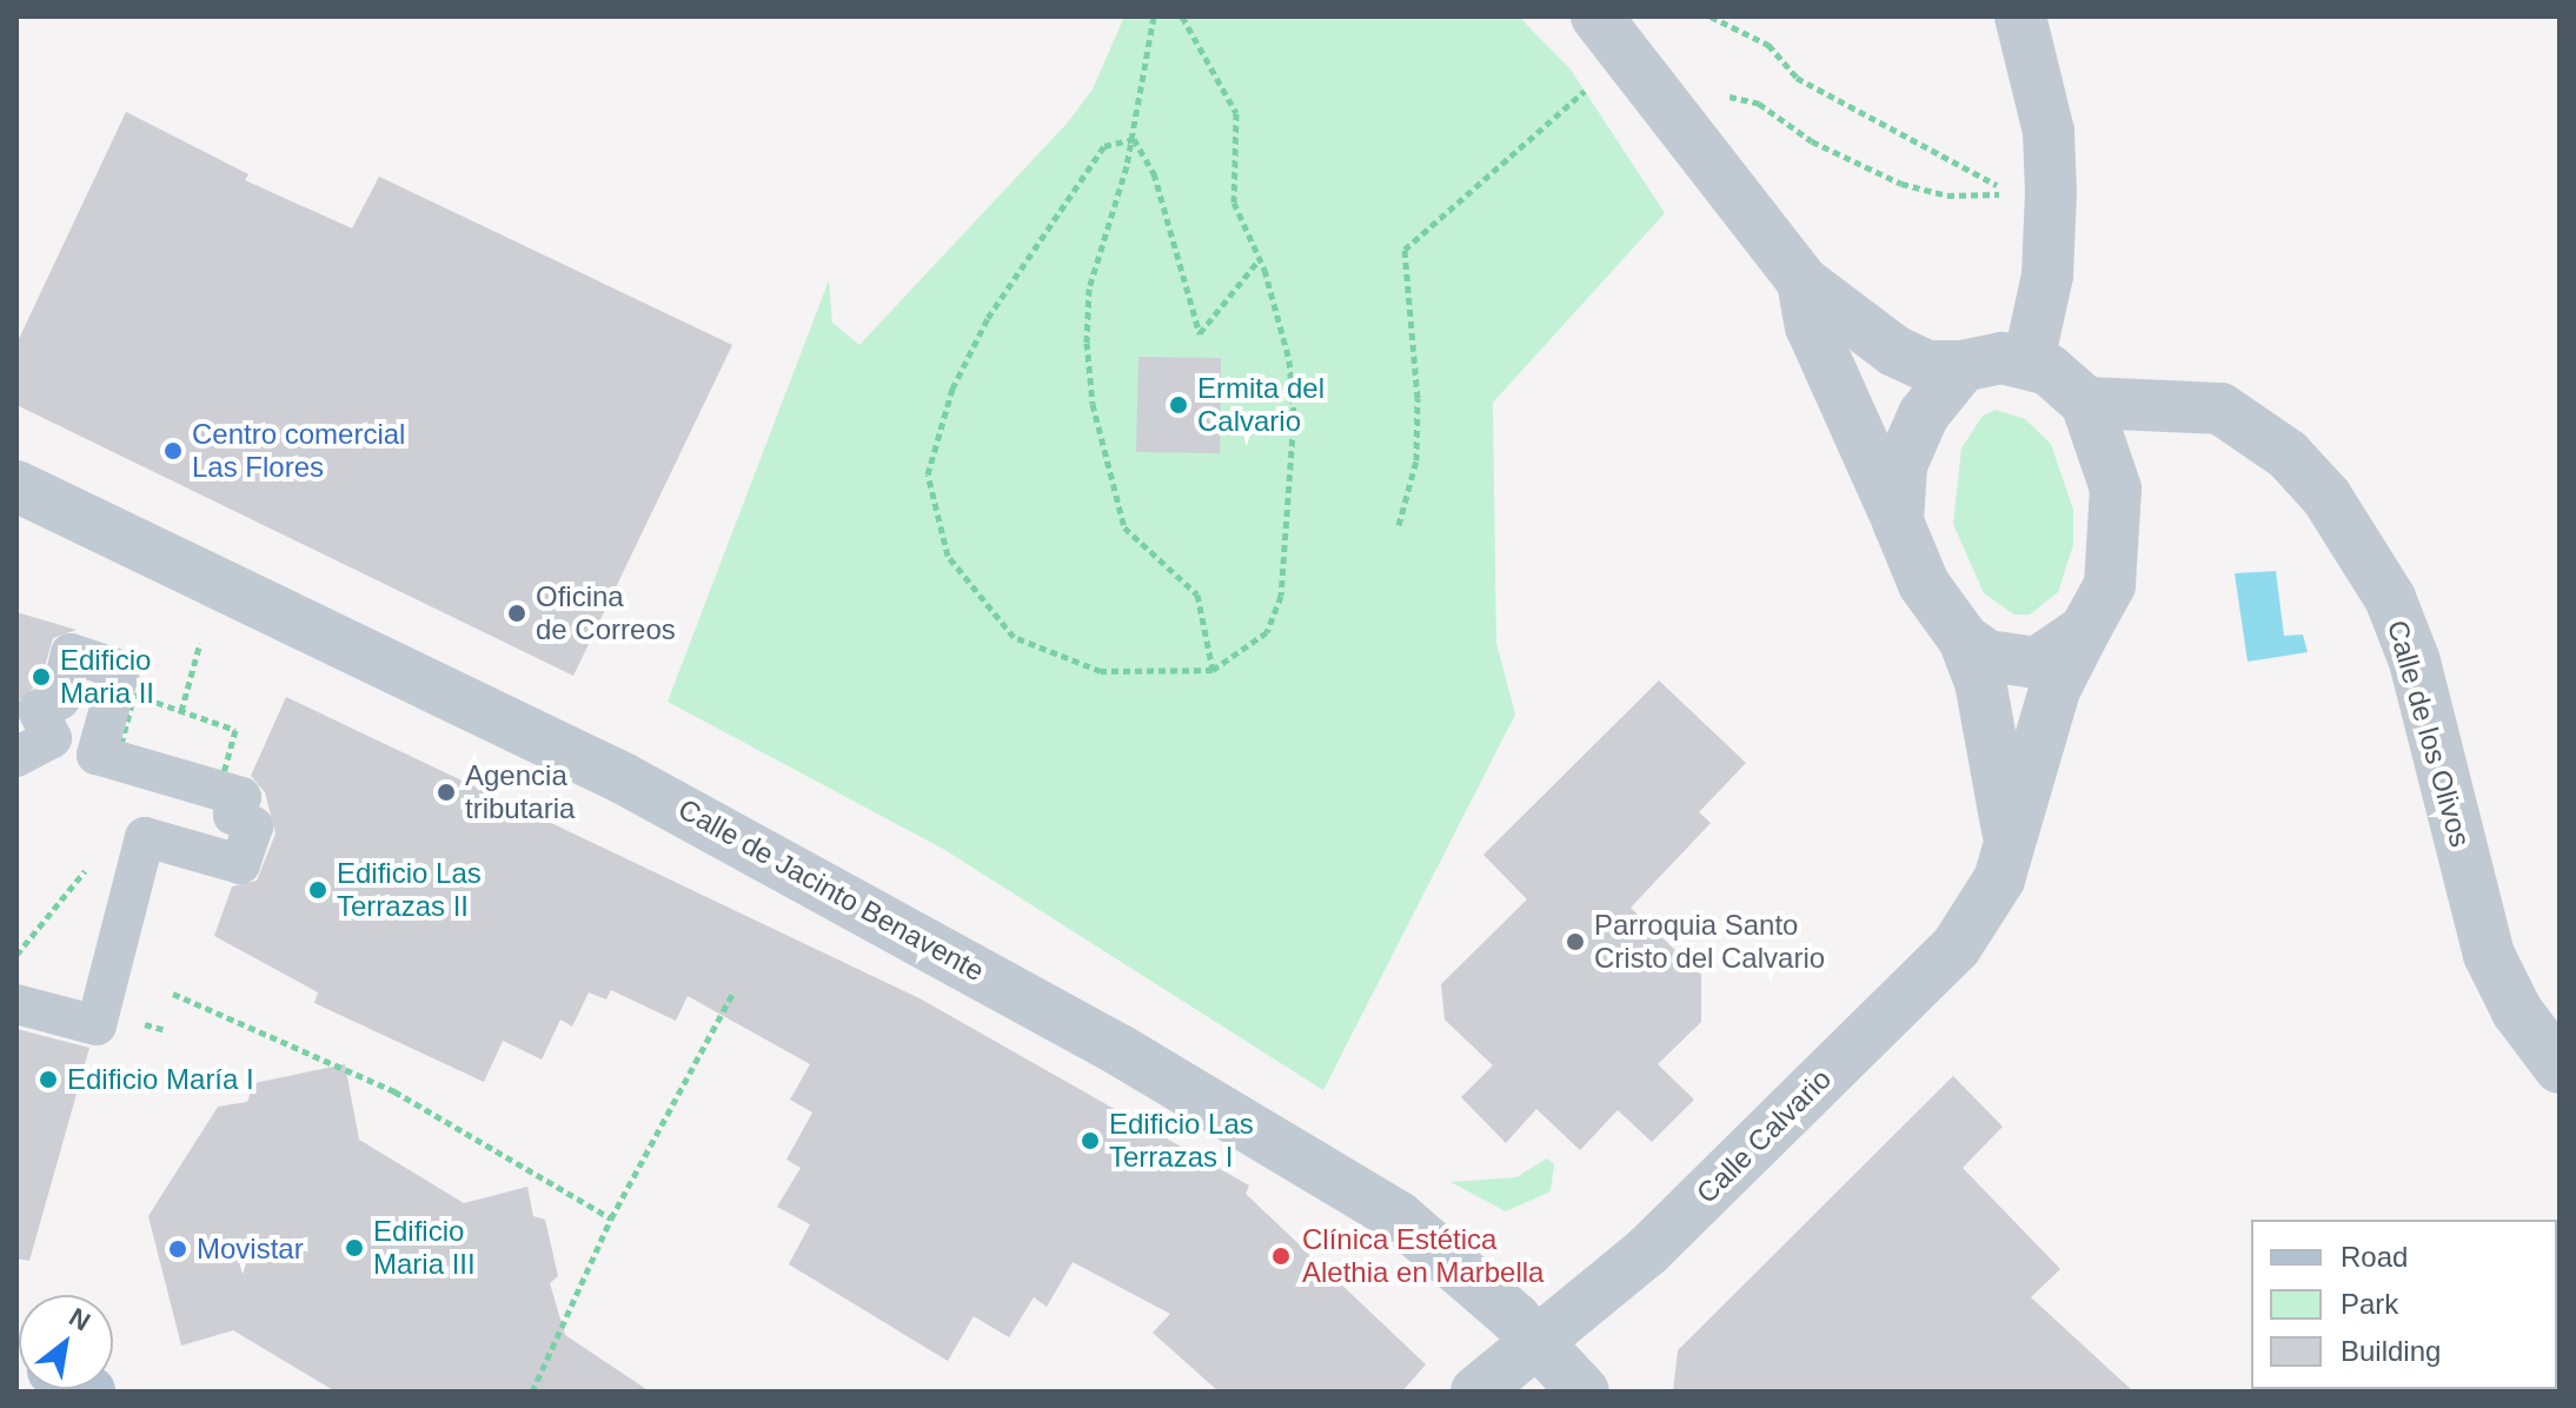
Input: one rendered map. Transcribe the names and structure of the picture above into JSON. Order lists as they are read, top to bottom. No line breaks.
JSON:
{"streets":{"street":["Calle de los Olivos","Calle de Jacinto Benavente","Calle Calvario"]},"crossings":[["Calle de los Olivos","Calle Calvario"],["Calle de Jacinto Benavente","Calle Calvario"]],"places":["Ermita del Calvario","Centro comercial Las Flores","Oficina de Correos","Edificio Maria II","Agencia tributaria","Edificio Las Terrazas II","Parroquia Santo Cristo del Calvario","Edificio María I","Edificio Las Terrazas I","Edificio Maria III","Movistar","Clínica Estética Alethia en Marbella"],"legend":["Road","Park","Building"],"north":"top right"}
